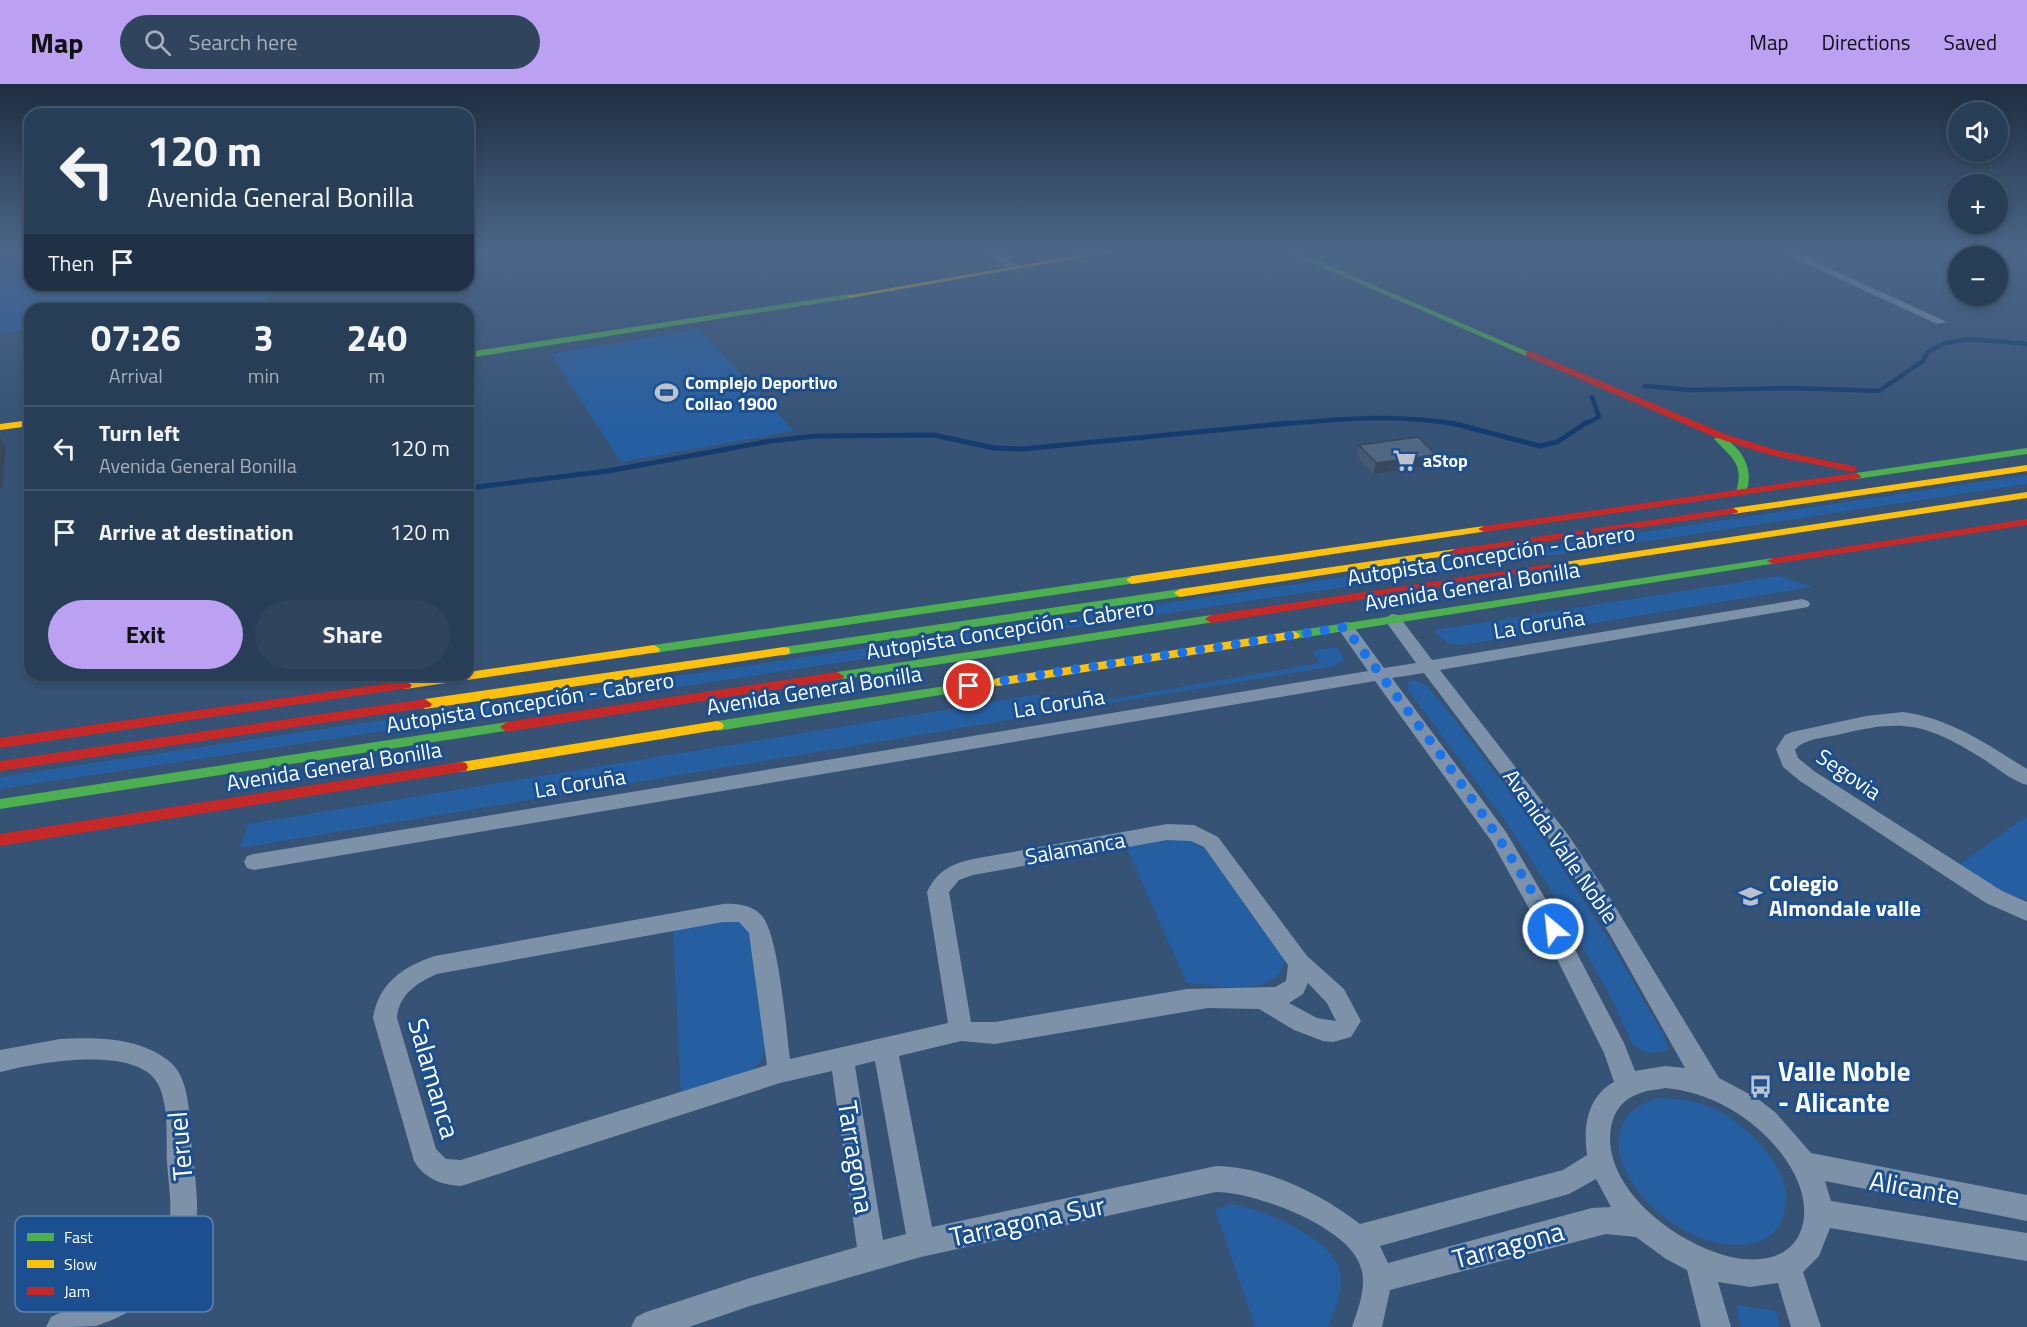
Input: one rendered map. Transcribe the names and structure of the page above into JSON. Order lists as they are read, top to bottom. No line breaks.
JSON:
{"streets":{"main road":["Autopista Concepción - Cabrero","Avenida General Bonilla"],"street":["La Coruña","Segovia","Avenida Valle Noble","Salamanca","Teruel","Tarragona","Alicante","Tarragona Sur"]},"crossings":[["Avenida General Bonilla","Avenida Valle Noble"],["La Coruña","Avenida Valle Noble"],["Avenida Valle Noble","Tarragona"],["Avenida Valle Noble","Alicante"],["Salamanca","Tarragona"],["Tarragona","Alicante"],["Tarragona","Tarragona Sur"]],"places":{"sports":["Complejo Deportivo Collao 1900"],"supermarket":["aStop"],"school or university":["Colegio Almondale valle"],"bus stop":["Valle Noble - Alicante"]},"legend":["Fast","Slow","Jam"],"page":{"header":"Map","search":"Search here","nav":["Map","Directions","Saved"],"map_buttons":["+","−"],"turn":["120 m","Avenida General Bonilla"],"then":"Then","eta":["07:26","Arrival","3","min","240","m"],"list":[{"name":"Turn left","note":"Avenida General Bonilla","value":"120 m"},{"name":"Arrive at destination","value":"120 m"}],"buttons":["Exit","Share"]}}
